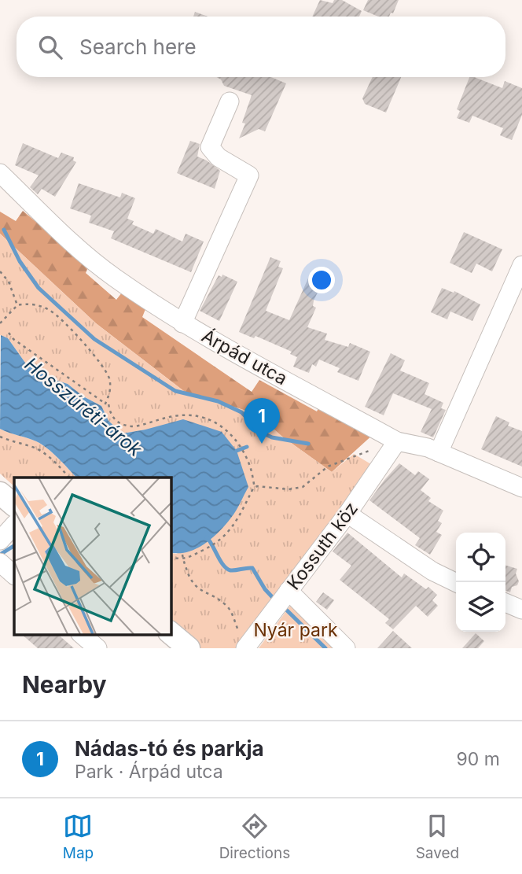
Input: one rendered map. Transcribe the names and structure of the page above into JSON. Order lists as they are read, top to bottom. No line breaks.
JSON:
{"streets":{"street":["Árpád utca","Kossuth köz"]},"crossings":[["Árpád utca","Kossuth köz"]],"water":["Hosszúréti-árok"],"parks":["Nyár park"],"page":{"search":"Search here","pins":"1","heading":"Nearby","list":[{"mark":"1","name":"Nádas-tó és parkja","note":"Park · Árpád utca","value":"90 m"}],"nav":["Map","Directions","Saved"]}}
